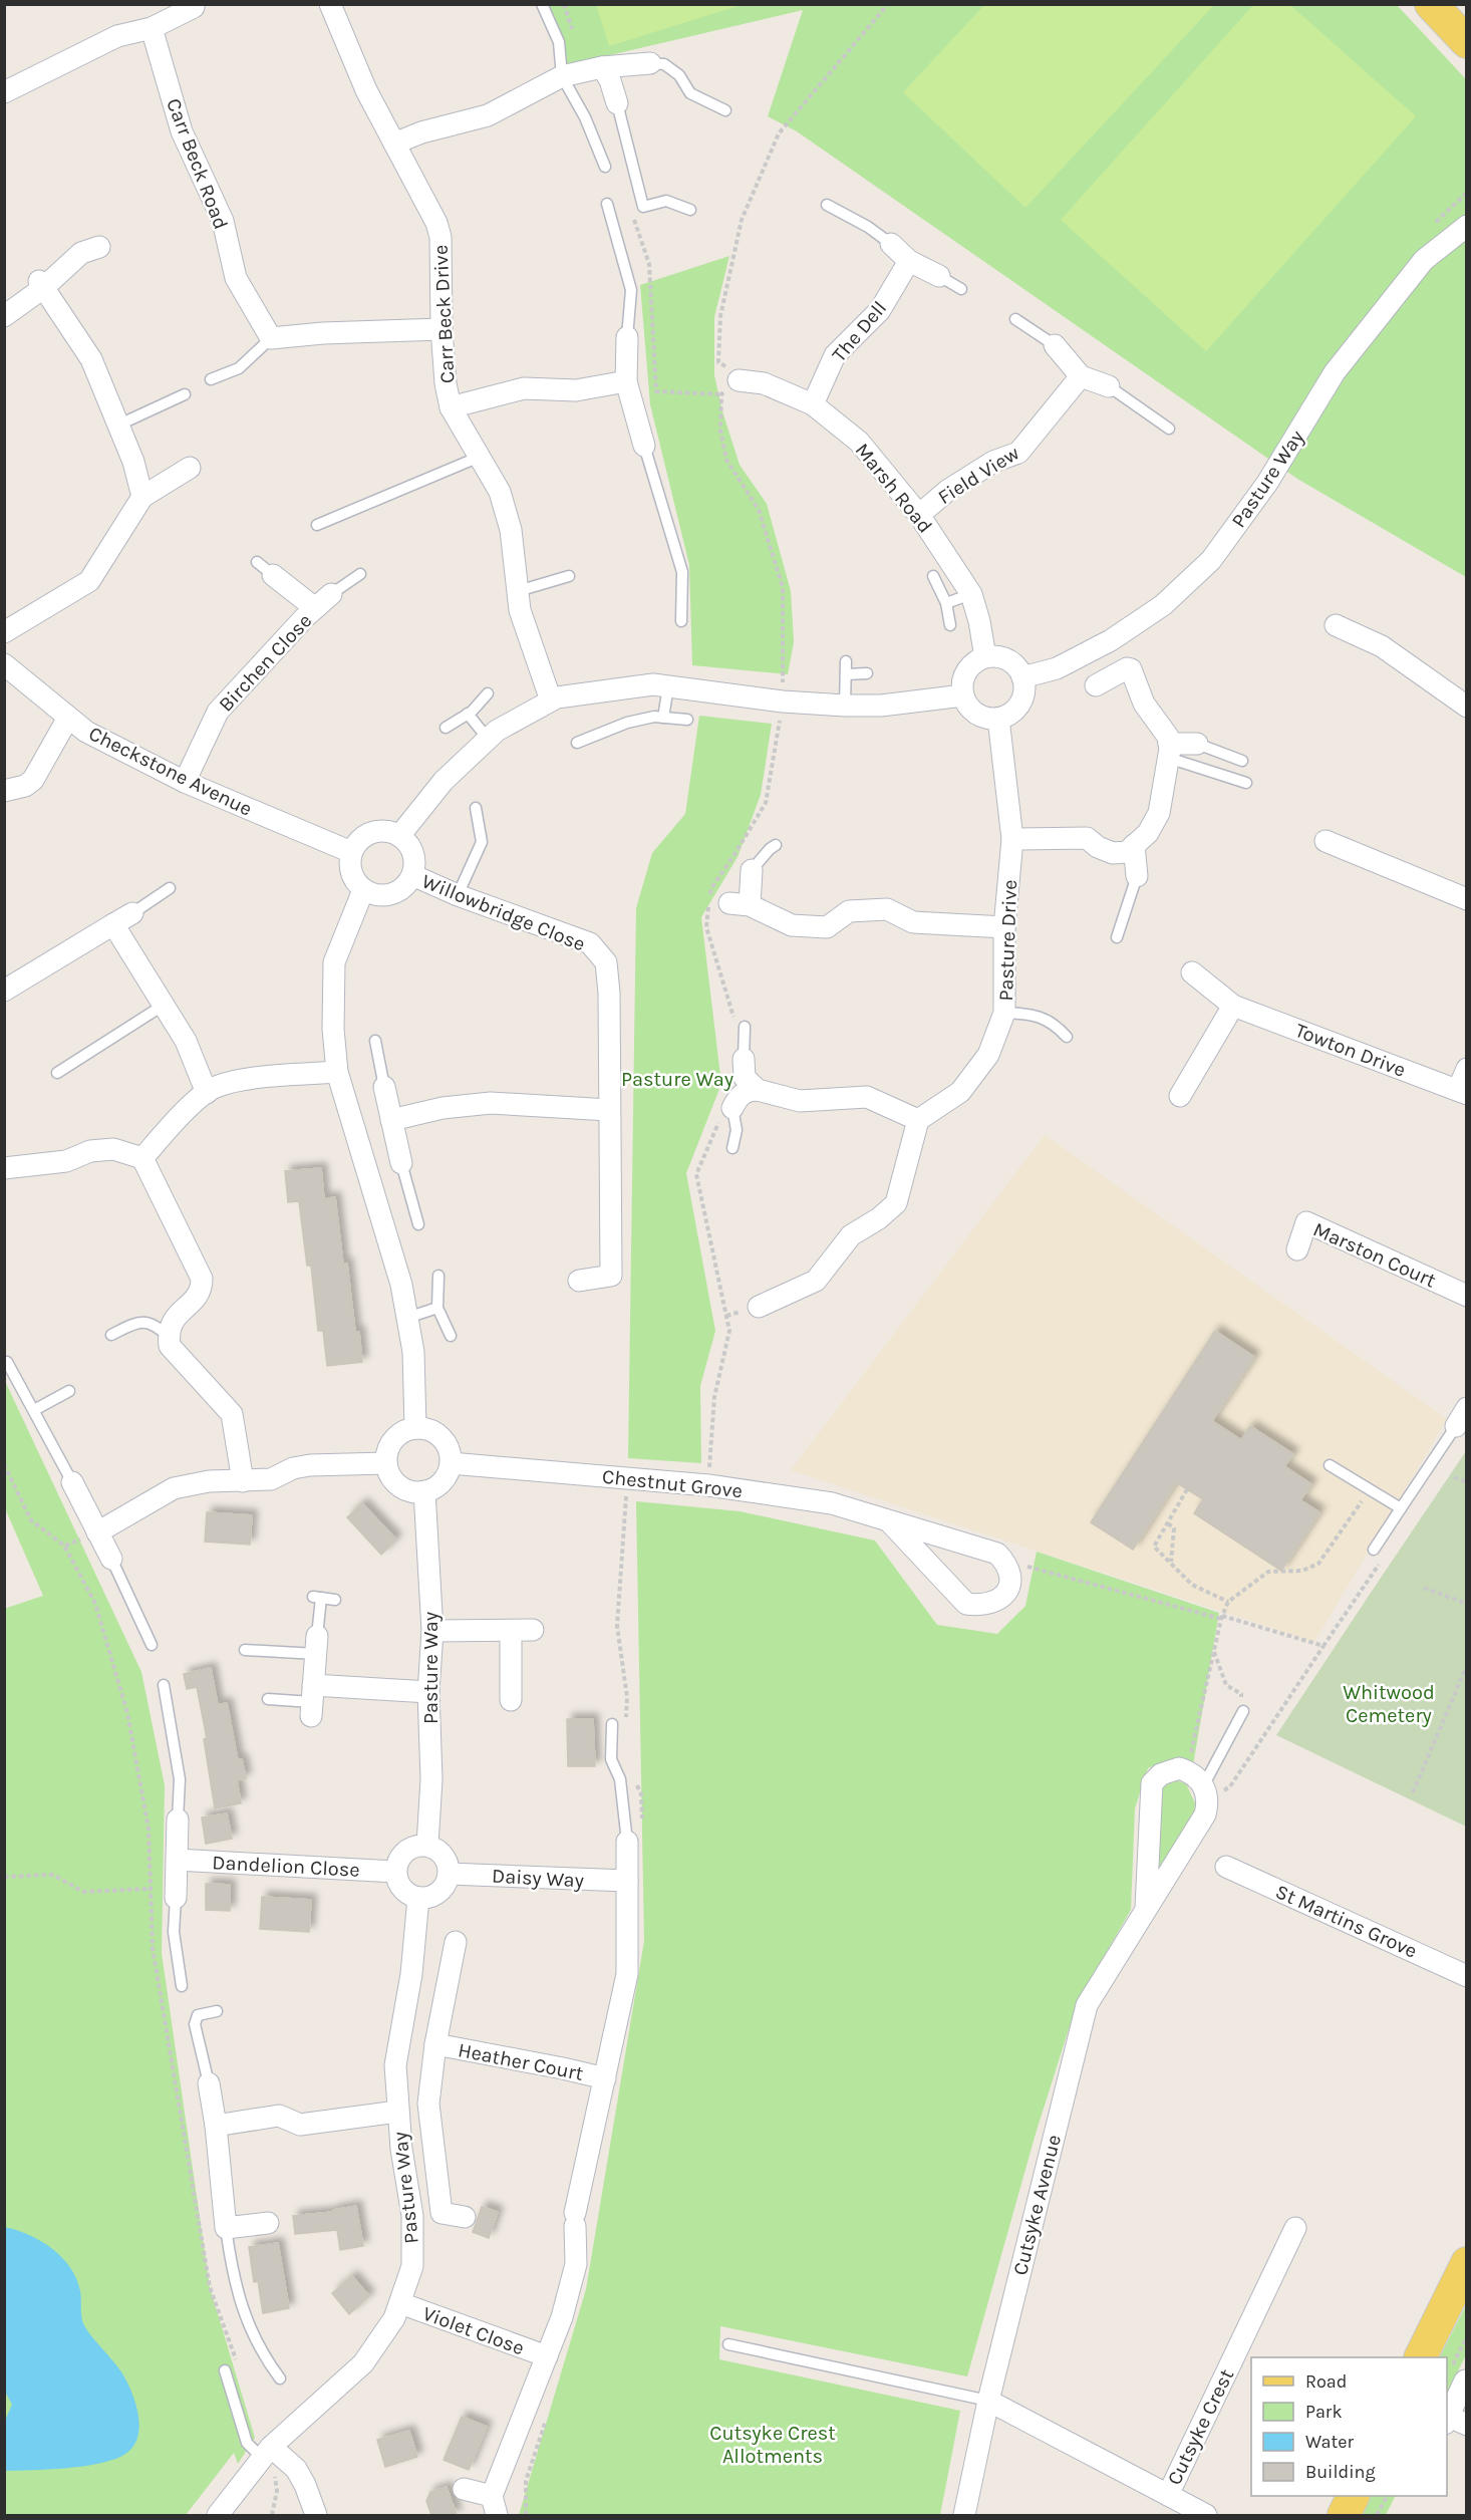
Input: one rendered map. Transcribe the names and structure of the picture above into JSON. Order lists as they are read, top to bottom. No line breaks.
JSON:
{"streets":{"street":["Carr Beck Road","Carr Beck Drive","The Dell","Field View","Pasture Way","Marsh Road","Birchen Close","Checkstone Avenue","Willowbridge Close","Pasture Drive","Towton Drive","Marston Court","Chestnut Grove","Dandelion Close","Daisy Way","St Martins Grove","Heather Court","Cutsyke Avenue","Violet Close","Cutsyke Crest"]},"crossings":[["The Dell","Marsh Road"],["Field View","Marsh Road"],["Pasture Way","Marsh Road"],["Pasture Way","Pasture Drive"],["Pasture Way","Chestnut Grove"],["Pasture Way","Dandelion Close"],["Pasture Way","Daisy Way"],["Pasture Way","Violet Close"],["Marsh Road","Pasture Drive"],["Birchen Close","Checkstone Avenue"],["Checkstone Avenue","Willowbridge Close"],["Dandelion Close","Daisy Way"],["Daisy Way","Heather Court"],["Heather Court","Violet Close"],["Cutsyke Avenue","Cutsyke Crest"]],"parks":["Pasture Way","Whitwood Cemetery","Cutsyke Crest Allotments"],"legend":["Road","Park","Water","Building"]}
